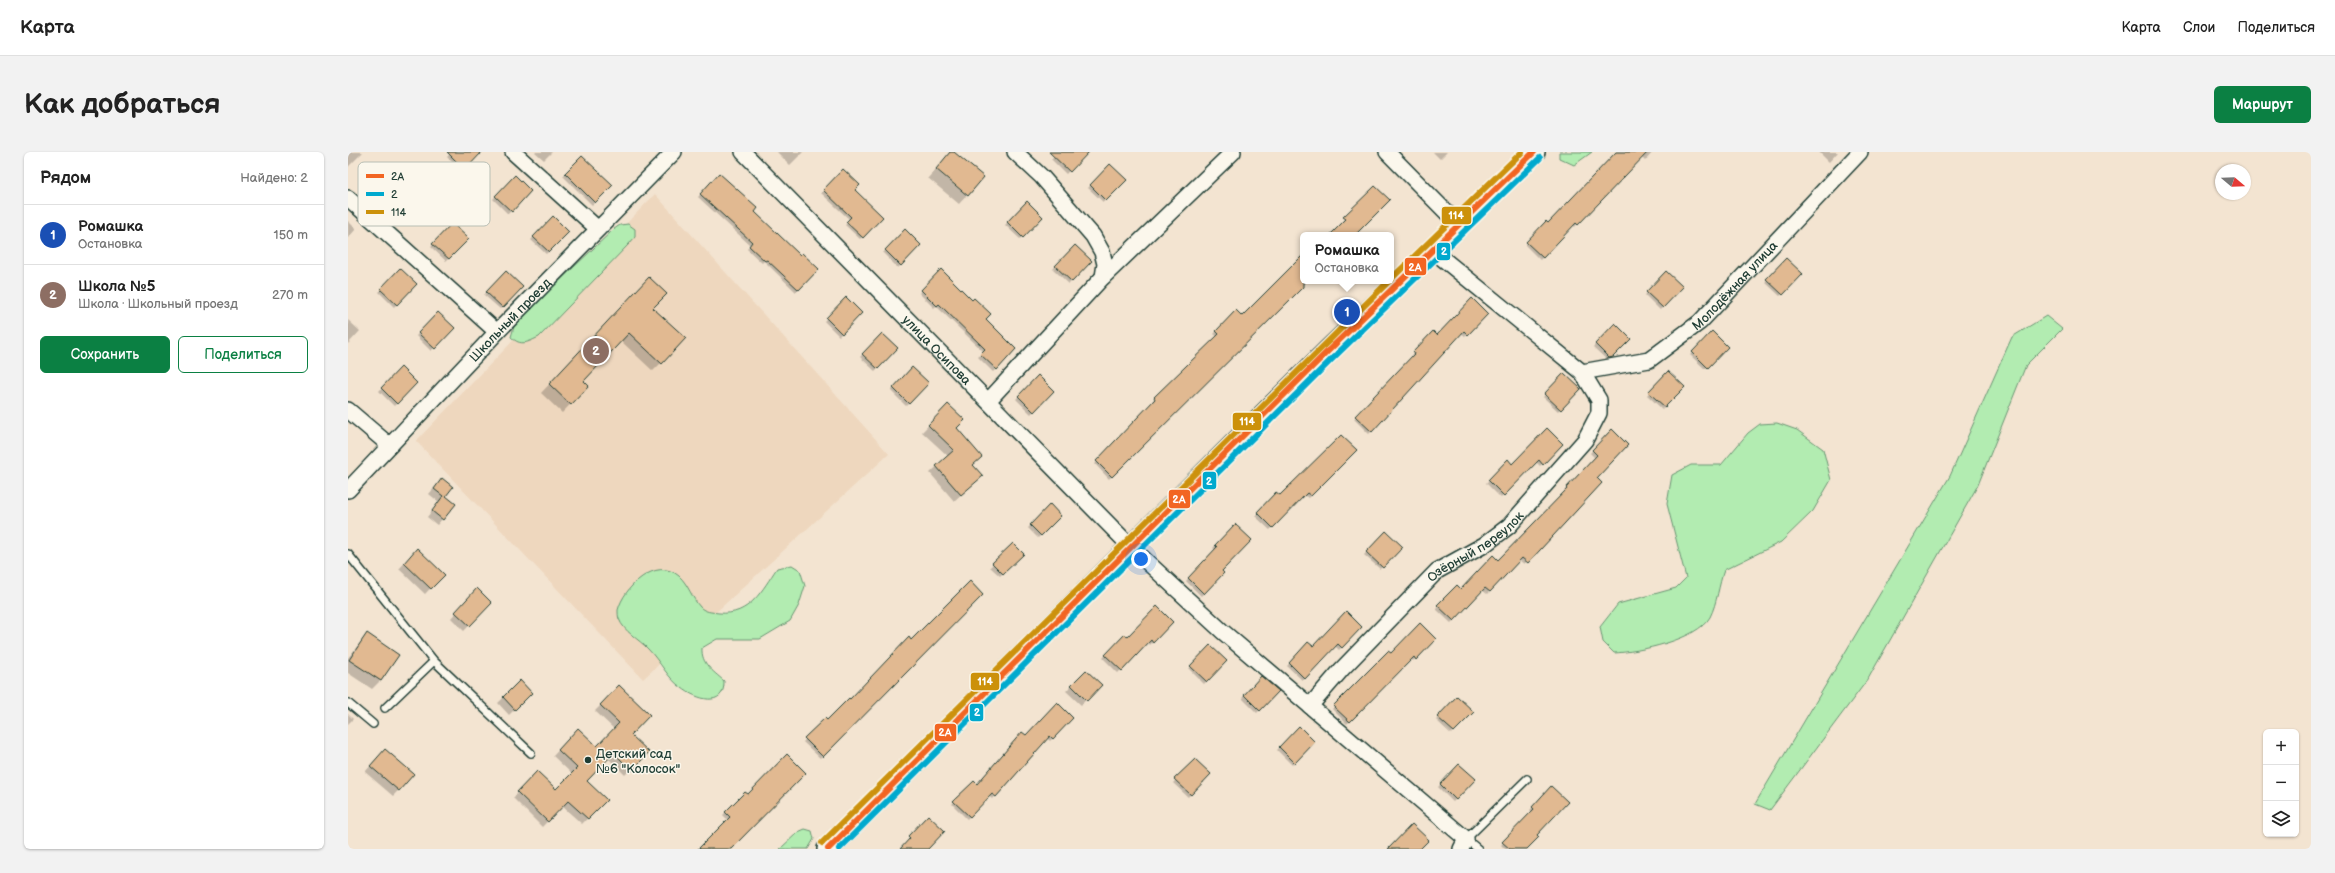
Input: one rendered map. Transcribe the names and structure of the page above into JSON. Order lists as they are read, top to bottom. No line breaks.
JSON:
{"streets":{"street":["Молодёжная улица","Школьный проезд","улица Осипова","Озёрный переулок"]},"crossings":[["Молодёжная улица","Озёрный переулок"],["улица Осипова","Озёрный переулок"]],"places":["Детский сад №6 \"Колосок\""],"lines":["transit line 2А","transit line 114","transit line 2"],"legend":["2А","2","114"],"north":"right","page":{"header":"Карта","nav":["Карта","Слои","Поделиться"],"buttons":["Маршрут",["Сохранить","Поделиться"]],"title":"Как добраться","heading":["Рядом","Найдено: 2"],"list":[{"mark":"1","name":"Ромашка","note":"Остановка","value":"150 m"},{"mark":"2","name":"Школа №5","note":"Школа · Школьный проезд","value":"270 m"}],"popup":["Ромашка","Остановка"],"pins":["1","2"],"map_buttons":["+","−"]}}
